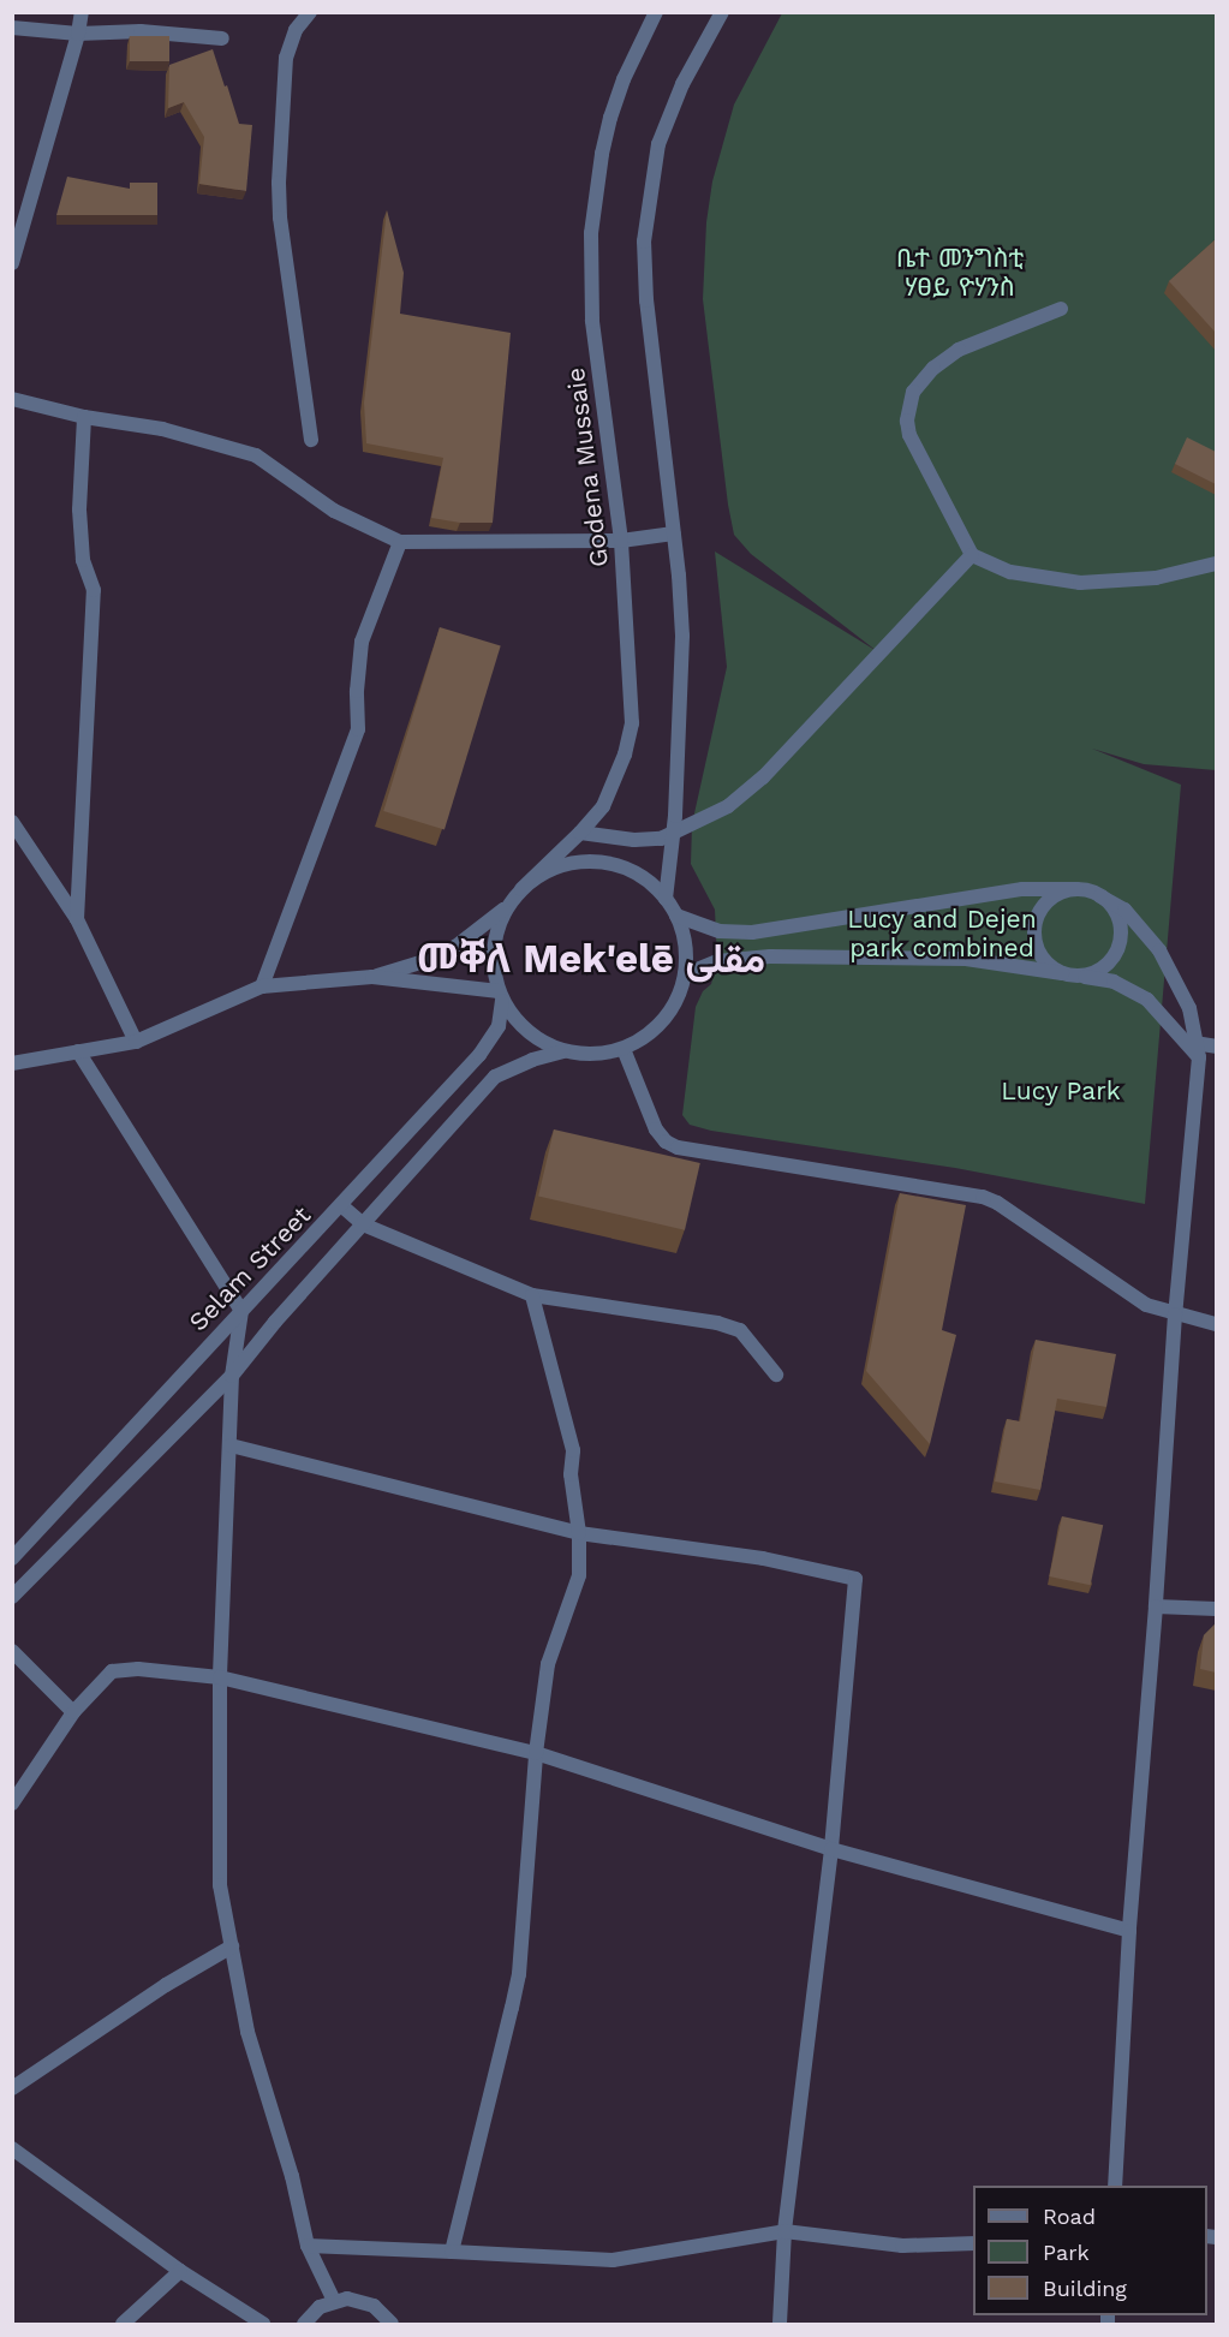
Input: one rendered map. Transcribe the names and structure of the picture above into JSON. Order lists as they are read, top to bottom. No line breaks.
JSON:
{"streets":{"street":["Godena Mussaie","Selam Street"]},"crossings":[["Godena Mussaie","Selam Street"]],"districts":["መቐለ Mek'elē مقلى"],"parks":["ቤተ መንግስቲ ሃፀይ ዮሃንስ","Lucy and Dejen park combined","Lucy Park"],"legend":["Road","Park","Building"]}
